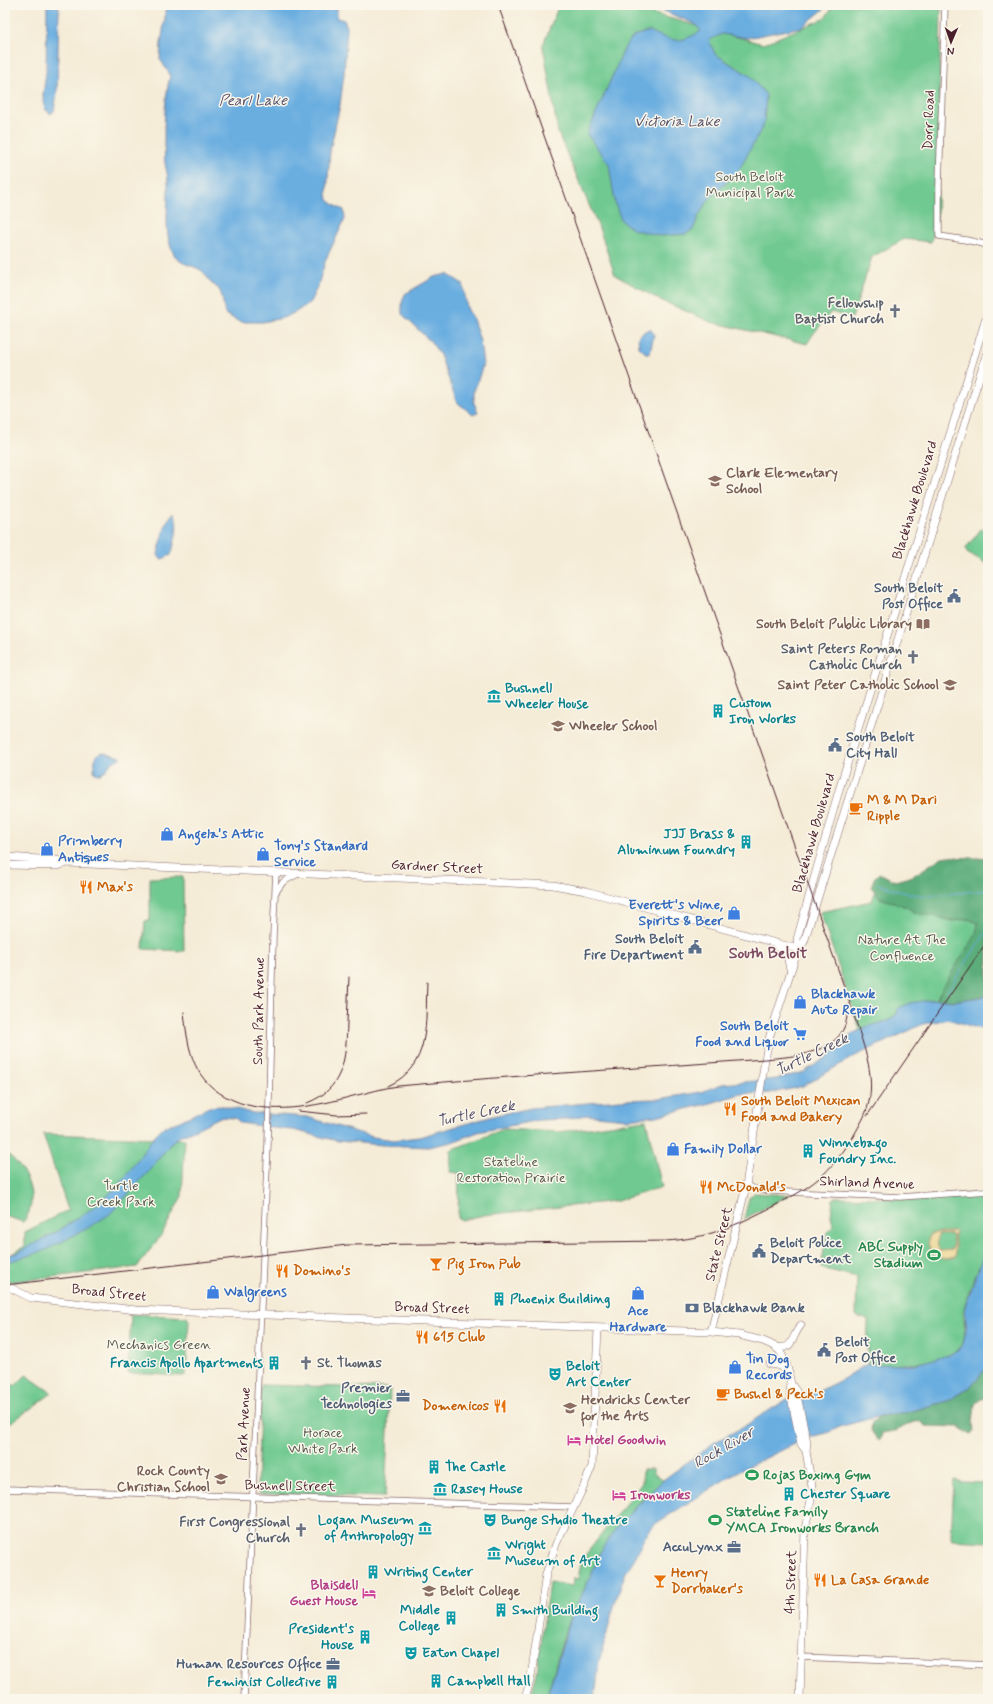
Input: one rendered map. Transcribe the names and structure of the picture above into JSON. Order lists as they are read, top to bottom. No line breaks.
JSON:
{"streets":{"main road":["Blackhawk Boulevard","Gardner Street","State Street","Broad Street","4th Street"],"street":["Dorr Road","South Park Avenue","Shirland Avenue","Park Avenue","Bushnell Street"]},"crossings":[["Blackhawk Boulevard","Gardner Street"],["Blackhawk Boulevard","State Street"],["Gardner Street","South Park Avenue"],["South Park Avenue","Park Avenue"],["Shirland Avenue","State Street"],["State Street","Broad Street"],["Broad Street","Park Avenue"],["Park Avenue","Bushnell Street"]],"districts":["South Beloit"],"water":["Pearl Lake","Victoria Lake","Turtle Creek","Rock River"],"parks":["South Beloit Municipal Park","Nature At The Confluence","Stateline Restoration Prairie","Turtle Creek Park","Mechanics Green","Horace White Park"],"places":{"church":["Fellowship Baptist Church","Saint Peters Roman Catholic Church","St. Thomas","First Congressional Church"],"school or university":["Clark Elementary School","Saint Peter Catholic School","Wheeler School","Hendricks Center for the Arts","Rock County Christian School","Beloit College"],"public building":["South Beloit Post Office","South Beloit City Hall","South Beloit Fire Department","Beloit Police Department","Beloit Post Office"],"library":["South Beloit Public Library"],"museum":["Bushnell Wheeler House","Rasey House","Logan Museum of Anthropology","Wright Museum of Art"],"building":["Custom Iron Works","JJJ Brass & Aluminum Foundry","Winnebago Foundry Inc.","Phoenix Building","Francis Apollo Apartments","The Castle","Chester Square","Writing Center","Smith Building","Middle College","President's House","Campbell Hall","Feminist Collective"],"cafe":["M & M Dari Ripple","Bushel & Peck's"],"shop":["Angela's Attic","Primberry Antiques","Tony's Standard Service","Everett's Wine, Spirits & Beer","Blackhawk Auto Repair","Family Dollar","Walgreens","Ace Hardware","Tin Dog Records"],"restaurant":["Max's","South Beloit Mexican Food and Bakery","McDonald's","Domino's","615 Club","Domenicos","La Casa Grande"],"supermarket":["South Beloit Food and Liquor"],"sports":["ABC Supply Stadium","Rojas Boxing Gym","Stateline Family YMCA Ironworks Branch"],"bar":["Pig Iron Pub","Henry Dorrbaker's"],"bank":["Blackhawk Bank"],"theatre":["Beloit Art Center","Bunge Studio Theatre","Eaton Chapel"],"office":["Premier Technologies","AccuLynx","Human Resources Office"],"hotel":["Hotel Goodwin","Ironworks","Blaisdell Guest House"]},"north":"bottom"}
